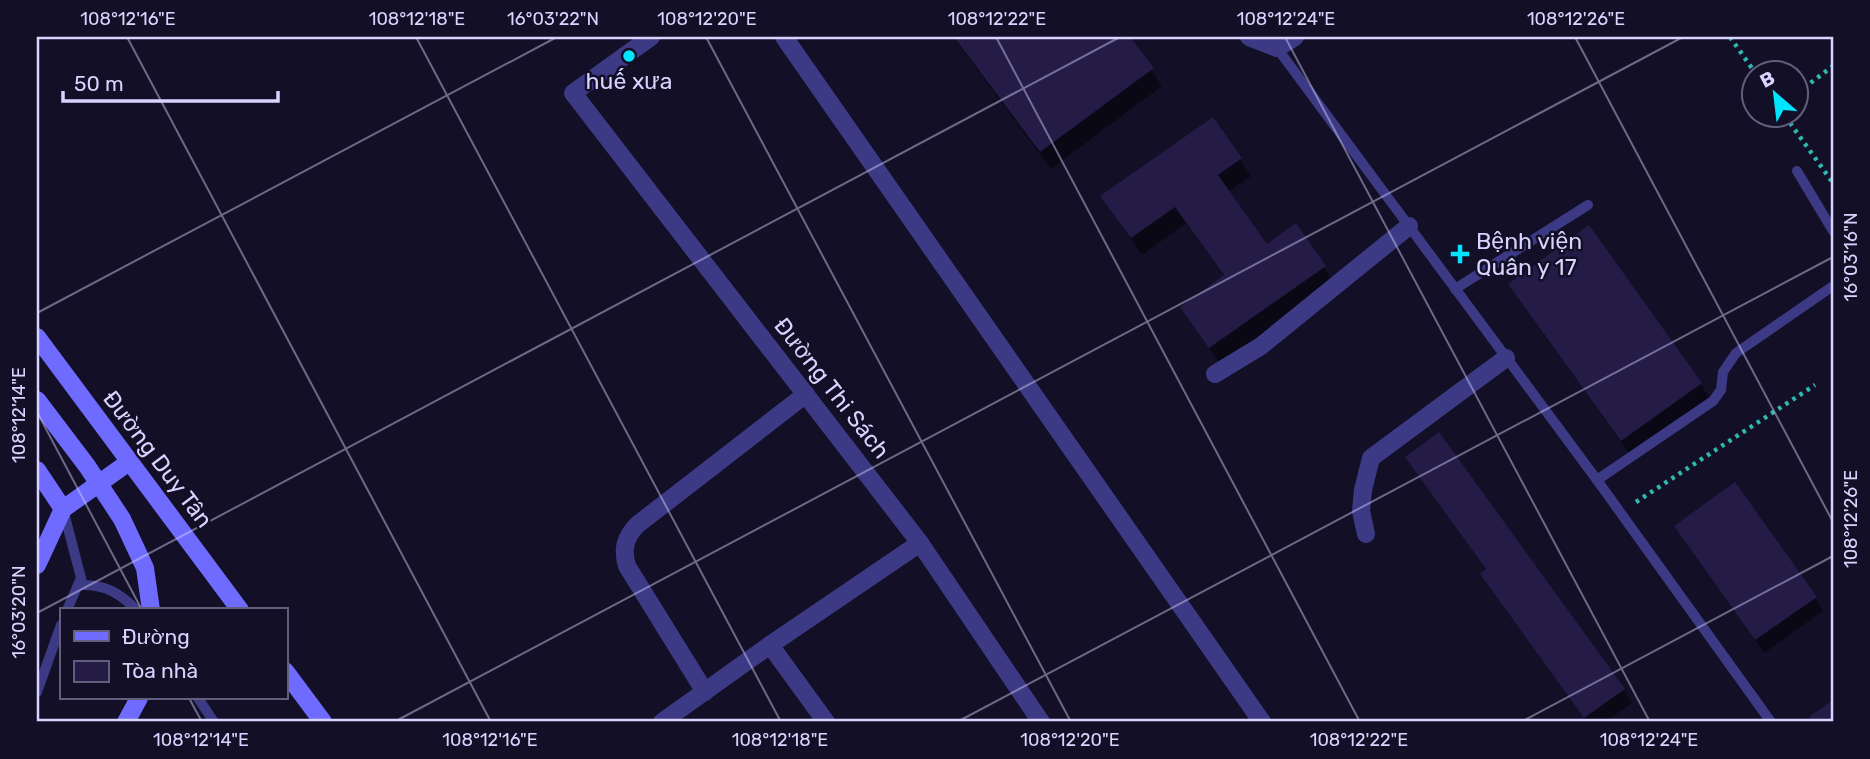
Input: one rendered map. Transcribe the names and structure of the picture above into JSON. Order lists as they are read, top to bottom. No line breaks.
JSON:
{"streets":{"street":["Đường Thi Sách","Đường Duy Tân"]},"places":{"other":["huế xưa"],"health":["Bệnh viện Quân y 17"]},"legend":["Đường","Tòa nhà"],"scale_bar":"50 m","north":"top left","coordinates":["108°12'16\"E","108°12'18\"E","16°03'22\"N","108°12'20\"E","108°12'22\"E","108°12'24\"E","108°12'26\"E","16°03'16\"N","108°12'14\"E","16°03'20\"N"]}
